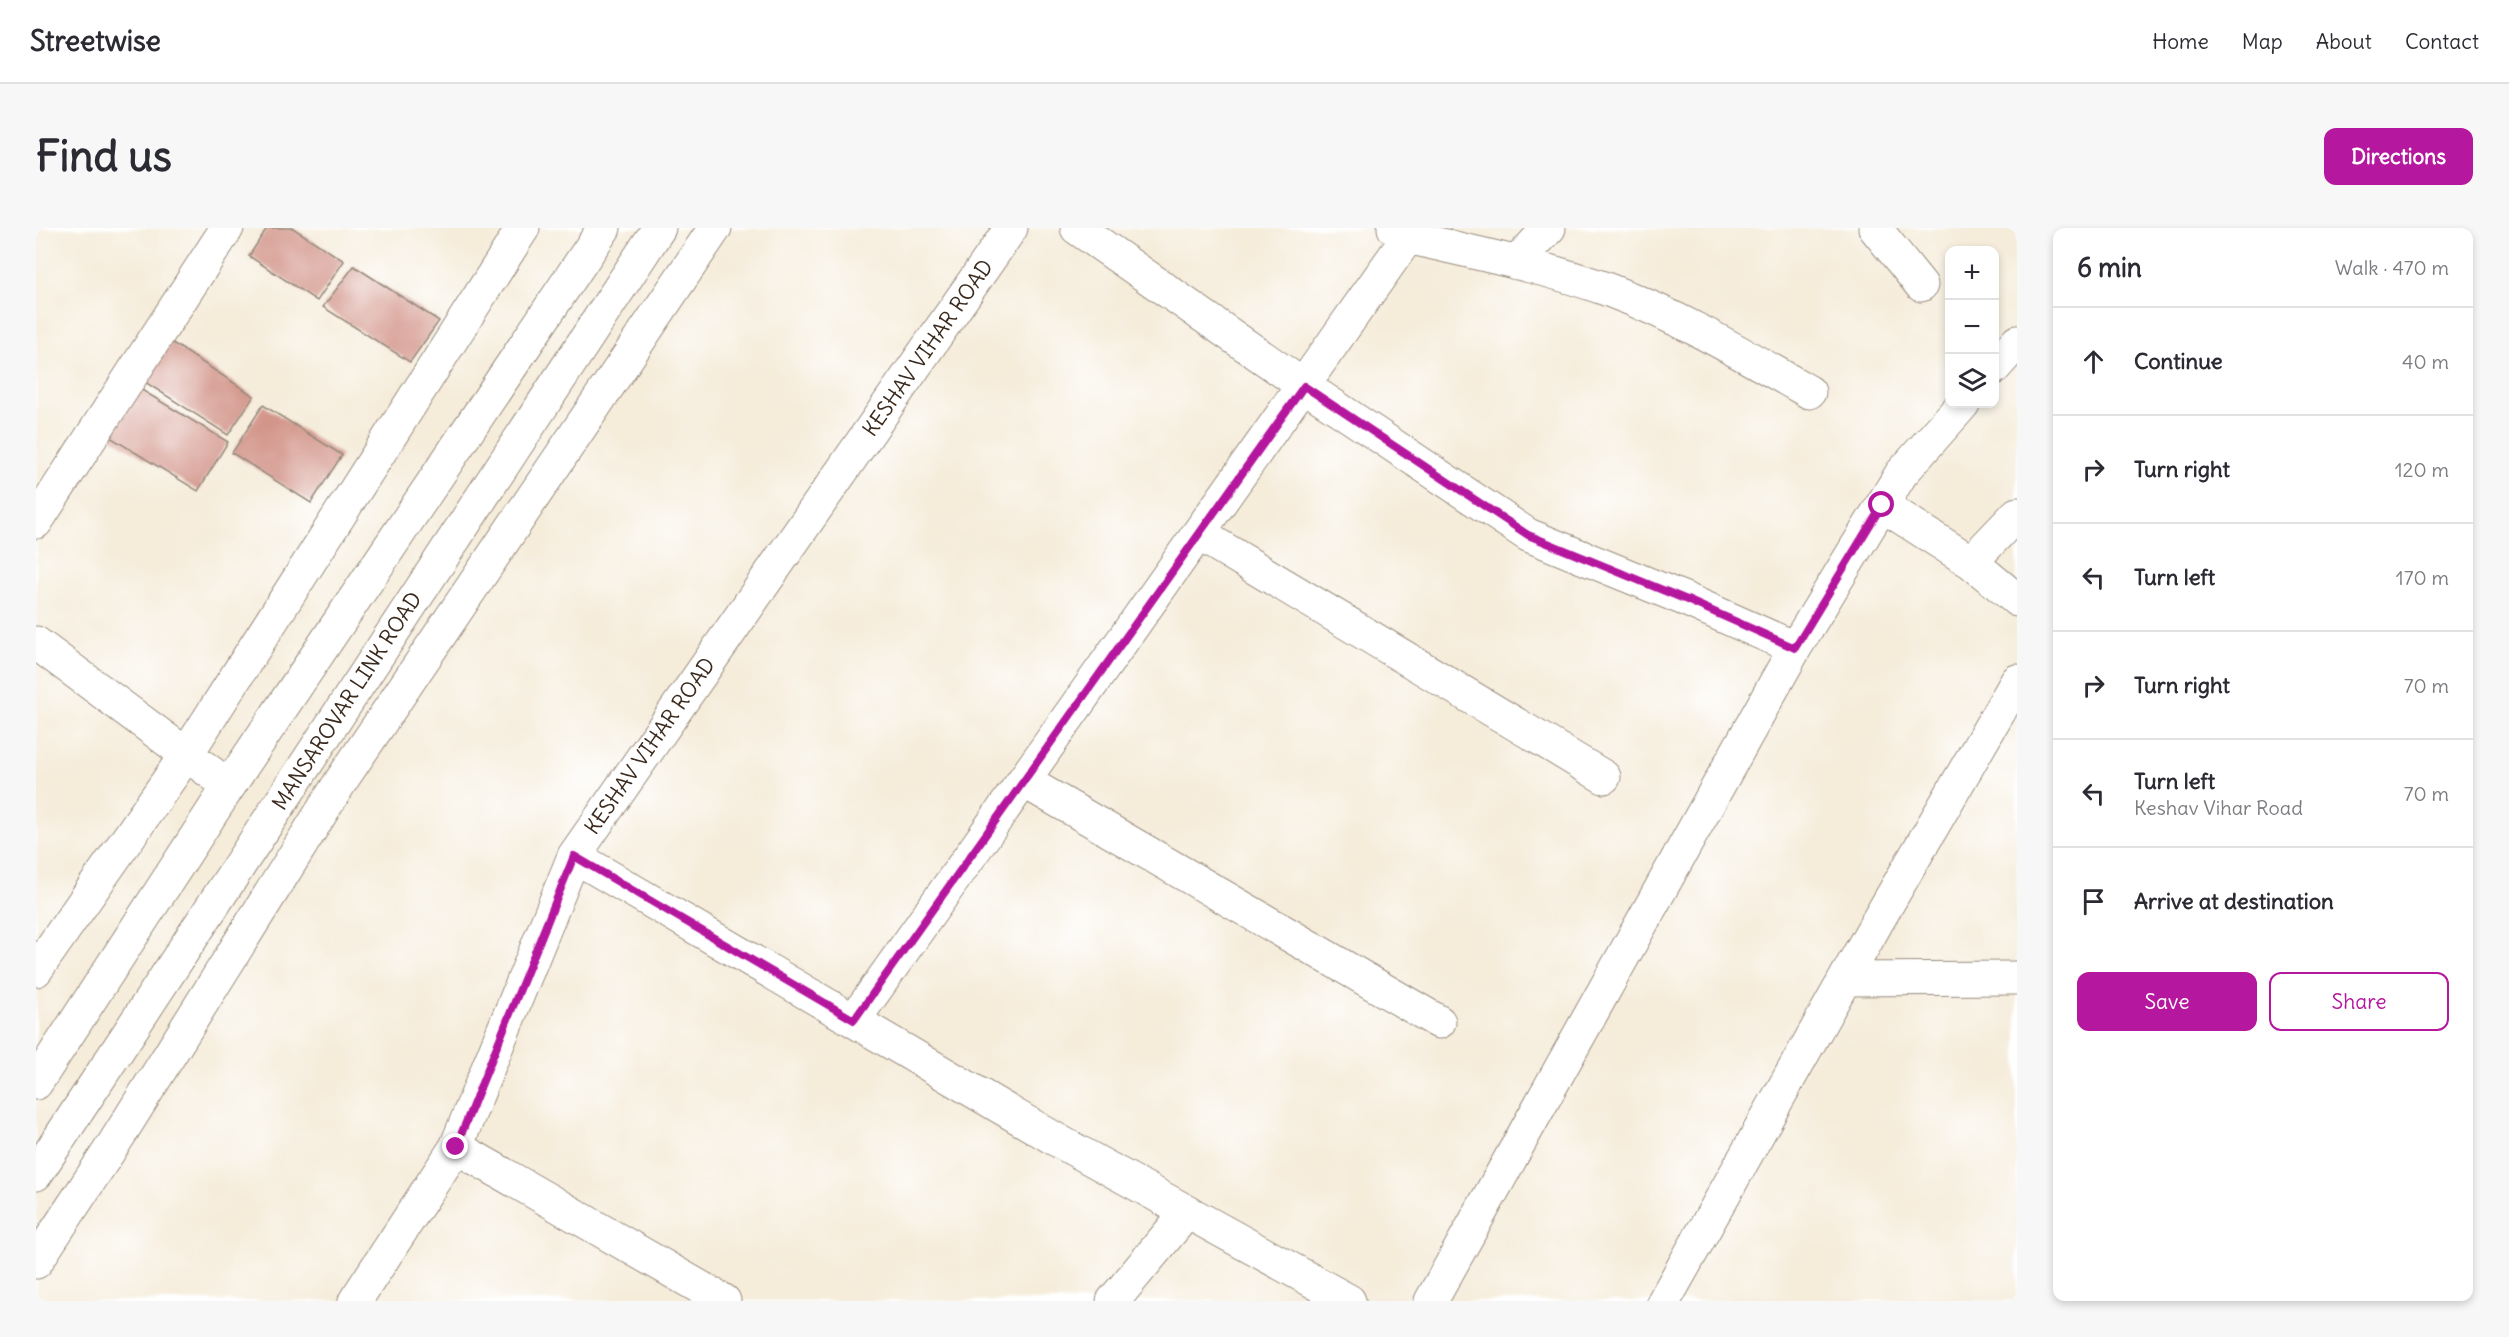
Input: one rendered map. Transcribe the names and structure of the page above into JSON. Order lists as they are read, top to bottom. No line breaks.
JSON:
{"streets":{"street":["KESHAV VIHAR ROAD","MANSAROVAR LINK ROAD"]},"page":{"header":"Streetwise","nav":["Home","Map","About","Contact"],"buttons":["Directions",["Save","Share"]],"title":"Find us","heading":["6 min","Walk · 470 m"],"map_buttons":["+","−"],"list":[["Continue","40 m"],["Turn right","120 m"],["Turn left","170 m"],["Turn right","70 m"],["Turn left","Keshav Vihar Road","70 m"],"Arrive at destination"]}}
